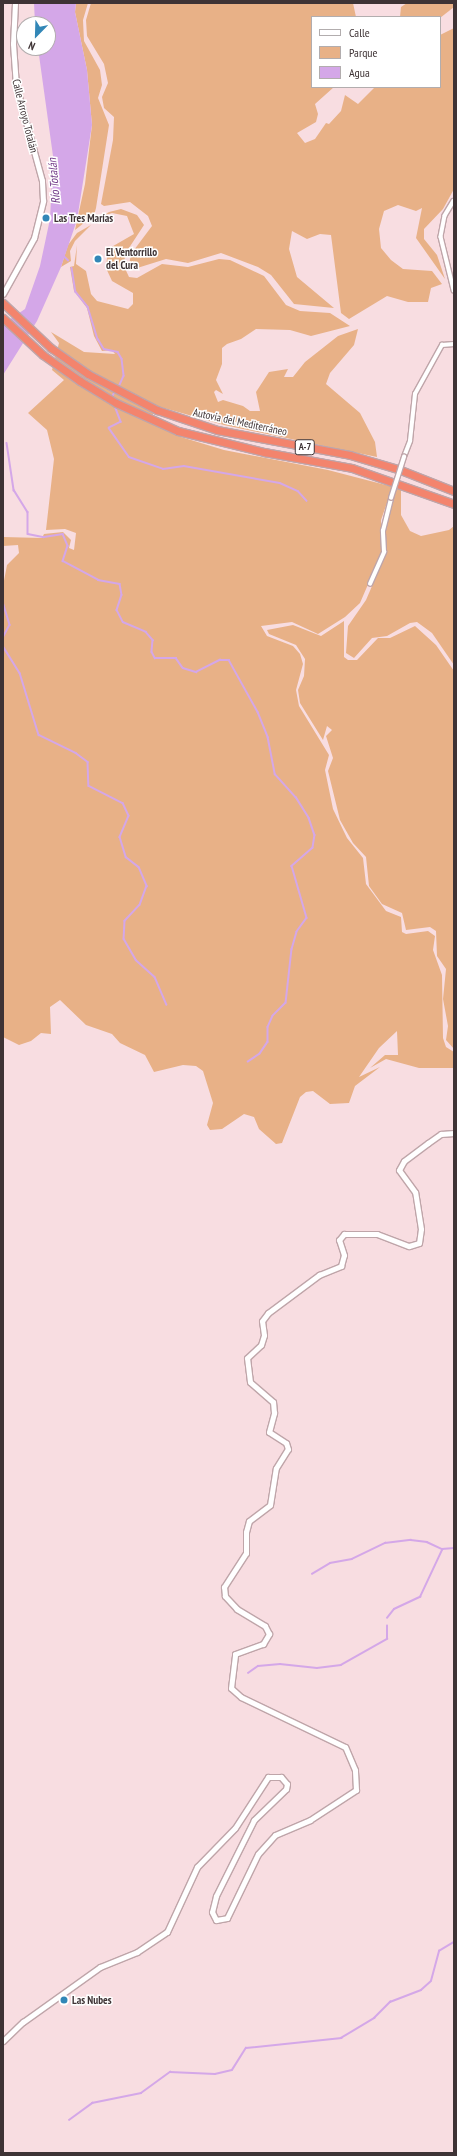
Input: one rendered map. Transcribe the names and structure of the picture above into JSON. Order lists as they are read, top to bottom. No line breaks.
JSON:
{"streets":{"highway":["Autovía del Mediterráneo","A-7"],"street":["Calle Arroyo Totalán"]},"water":["Río Totalán"],"places":["Las Tres Marías","El Ventorrillo del Cura","Las Nubes"],"legend":["Calle","Parque","Agua"],"north":"bottom left"}
